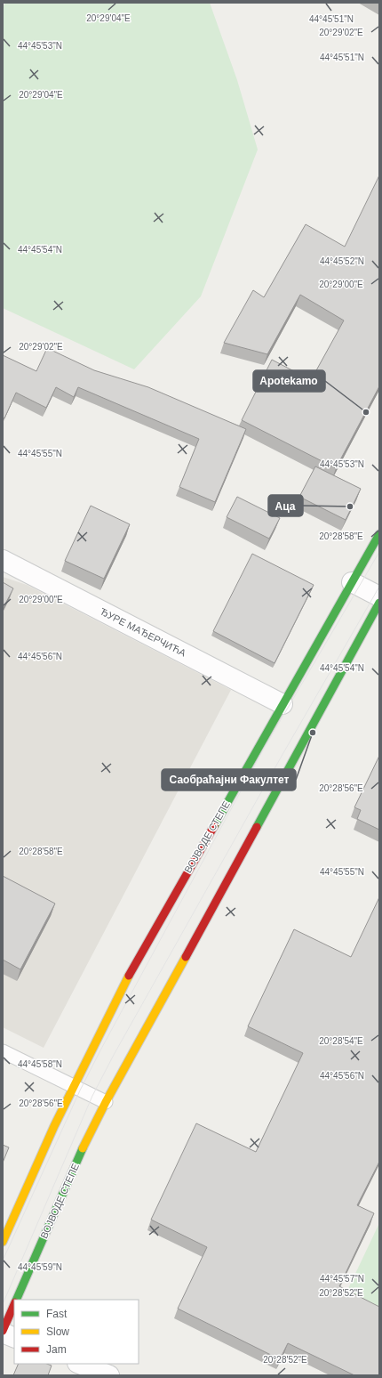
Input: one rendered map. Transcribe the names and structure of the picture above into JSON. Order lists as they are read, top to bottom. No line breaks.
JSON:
{"streets":{"main road":["ВОЈВОДЕ СТЕПЕ"],"street":["ЂУРЕ МАЂЕРЧИЋА"]},"crossings":[["ЂУРЕ МАЂЕРЧИЋА","ВОЈВОДЕ СТЕПЕ"]],"places":["Apotekamo","Аца","Саобраћајни Факултет"],"legend":["Fast","Slow","Jam"],"coordinates":["20°29'04\"E","44°45'51\"N","20°29'02\"E","44°45'53\"N","44°45'54\"N","44°45'52\"N","20°29'00\"E","44°45'55\"N","20°28'58\"E","44°45'56\"N","20°28'56\"E","20°28'54\"E","44°45'58\"N","44°45'59\"N","44°45'57\"N","20°28'52\"E"]}
